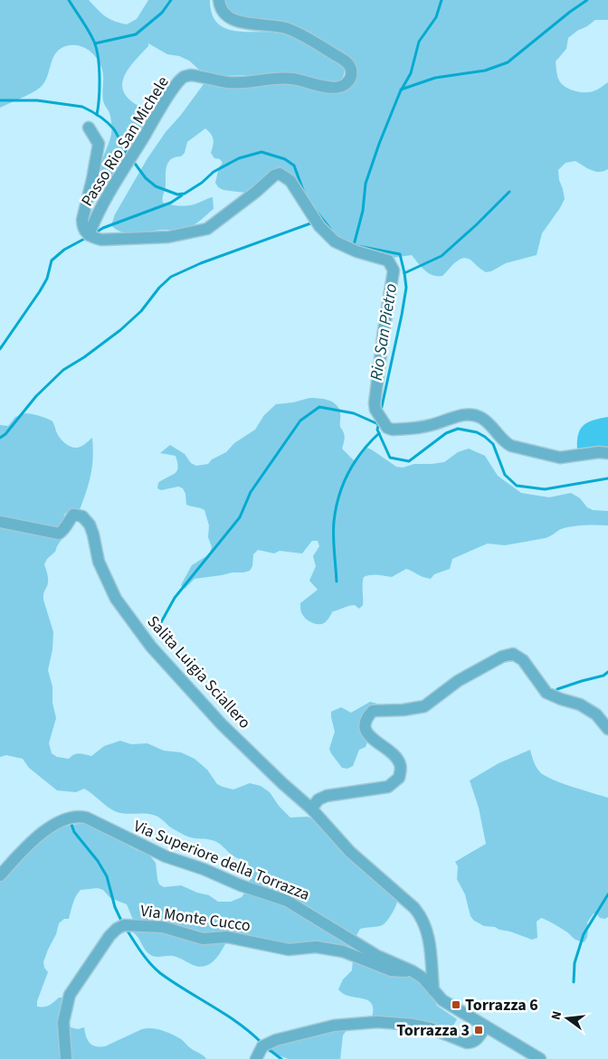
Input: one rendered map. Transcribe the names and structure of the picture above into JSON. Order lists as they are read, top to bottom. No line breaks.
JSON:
{"streets":{"street":["Passo Rio San Michele","Salita Luigia Sciallero","Via Superiore della Torrazza","Via Monte Cucco"]},"crossings":[["Salita Luigia Sciallero","Via Superiore della Torrazza"],["Via Superiore della Torrazza","Via Monte Cucco"]],"water":["Rio San Pietro"],"places":{"transit":["Torrazza 6","Torrazza 3"]},"north":"left"}
